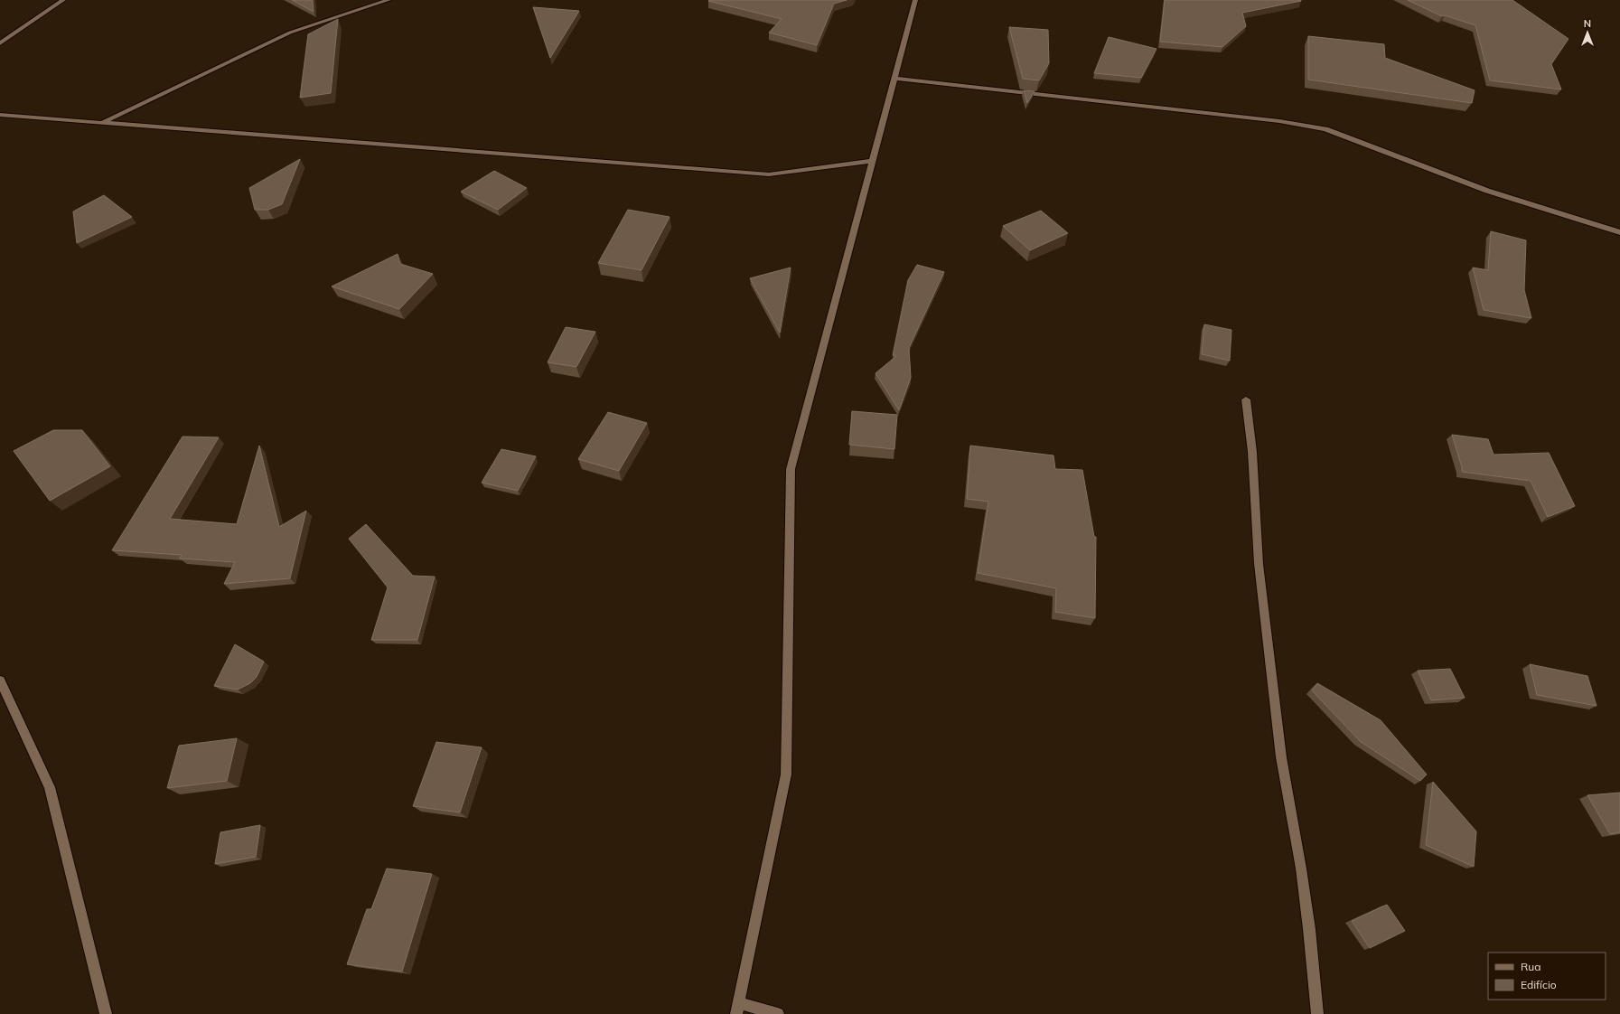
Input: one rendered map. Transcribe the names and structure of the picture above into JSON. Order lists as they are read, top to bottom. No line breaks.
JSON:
{"legend":["Rua","Edifício"],"north":"top"}
